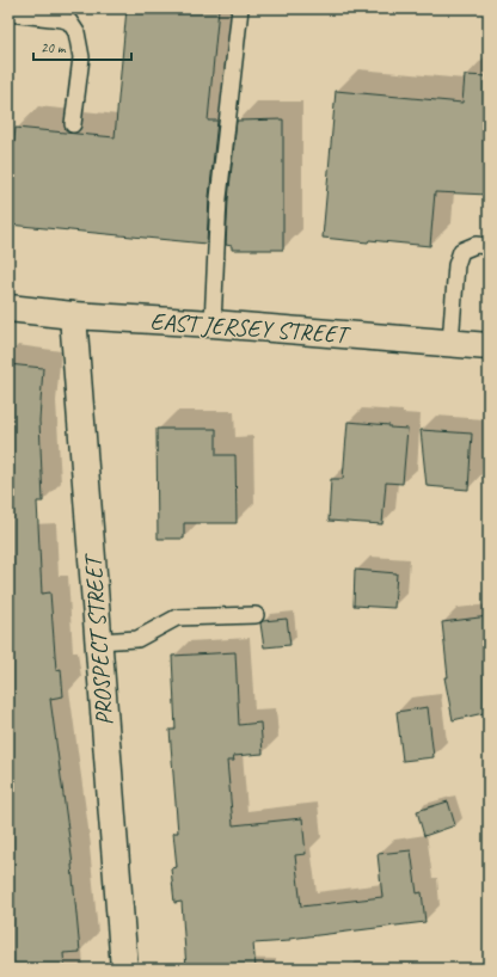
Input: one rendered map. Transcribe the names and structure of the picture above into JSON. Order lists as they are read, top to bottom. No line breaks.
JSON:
{"streets":{"street":["EAST JERSEY STREET","PROSPECT STREET"]},"crossings":[["EAST JERSEY STREET","PROSPECT STREET"]],"scale_bar":"20 m"}
